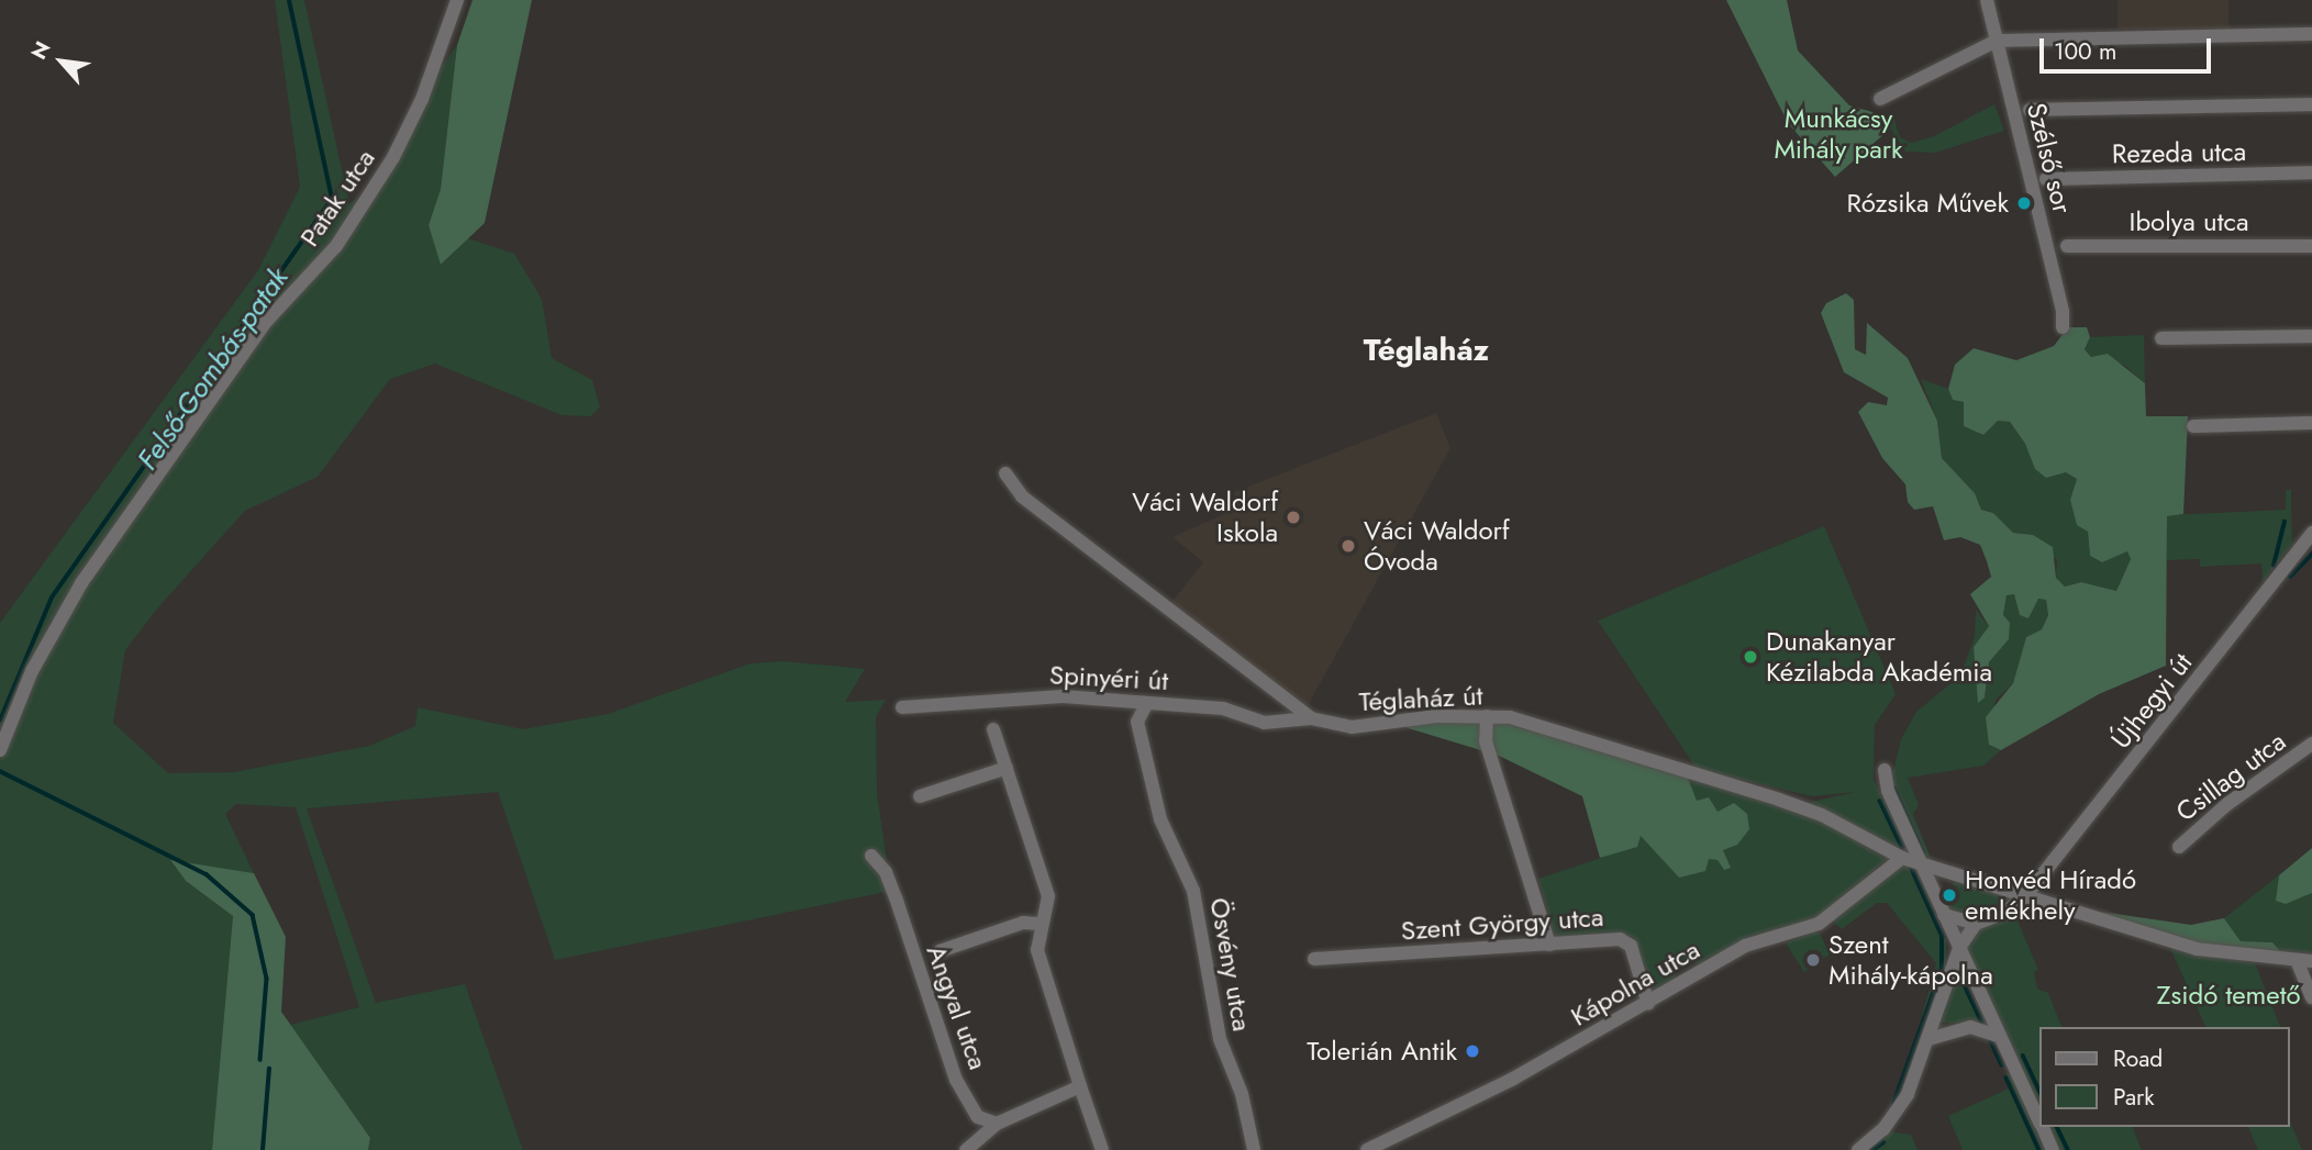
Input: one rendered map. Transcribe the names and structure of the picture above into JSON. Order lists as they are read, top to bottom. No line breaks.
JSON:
{"streets":{"street":["Rezeda utca","Szélső sor","Patak utca","Ibolya utca","Spinyéri út","Téglaház út","Újhegyi út","Csillag utca","Szent György utca","Ösvény utca","Kápolna utca","Angyal utca"]},"crossings":[["Spinyéri út","Téglaház út"],["Spinyéri út","Ösvény utca"],["Téglaház út","Kápolna utca"],["Szent György utca","Kápolna utca"]],"districts":["Téglaház"],"water":["Felső-Gombás-patak"],"parks":["Munkácsy Mihály park","Zsidó temető"],"places":["Rózsika Művek","Váci Waldorf Iskola","Váci Waldorf Óvoda","Dunakanyar Kézilabda Akadémia","Honvéd Híradó emlékhely","Szent Mihály-kápolna","Tolerián Antik"],"legend":["Road","Park"],"scale_bar":"100 m","north":"top left"}
